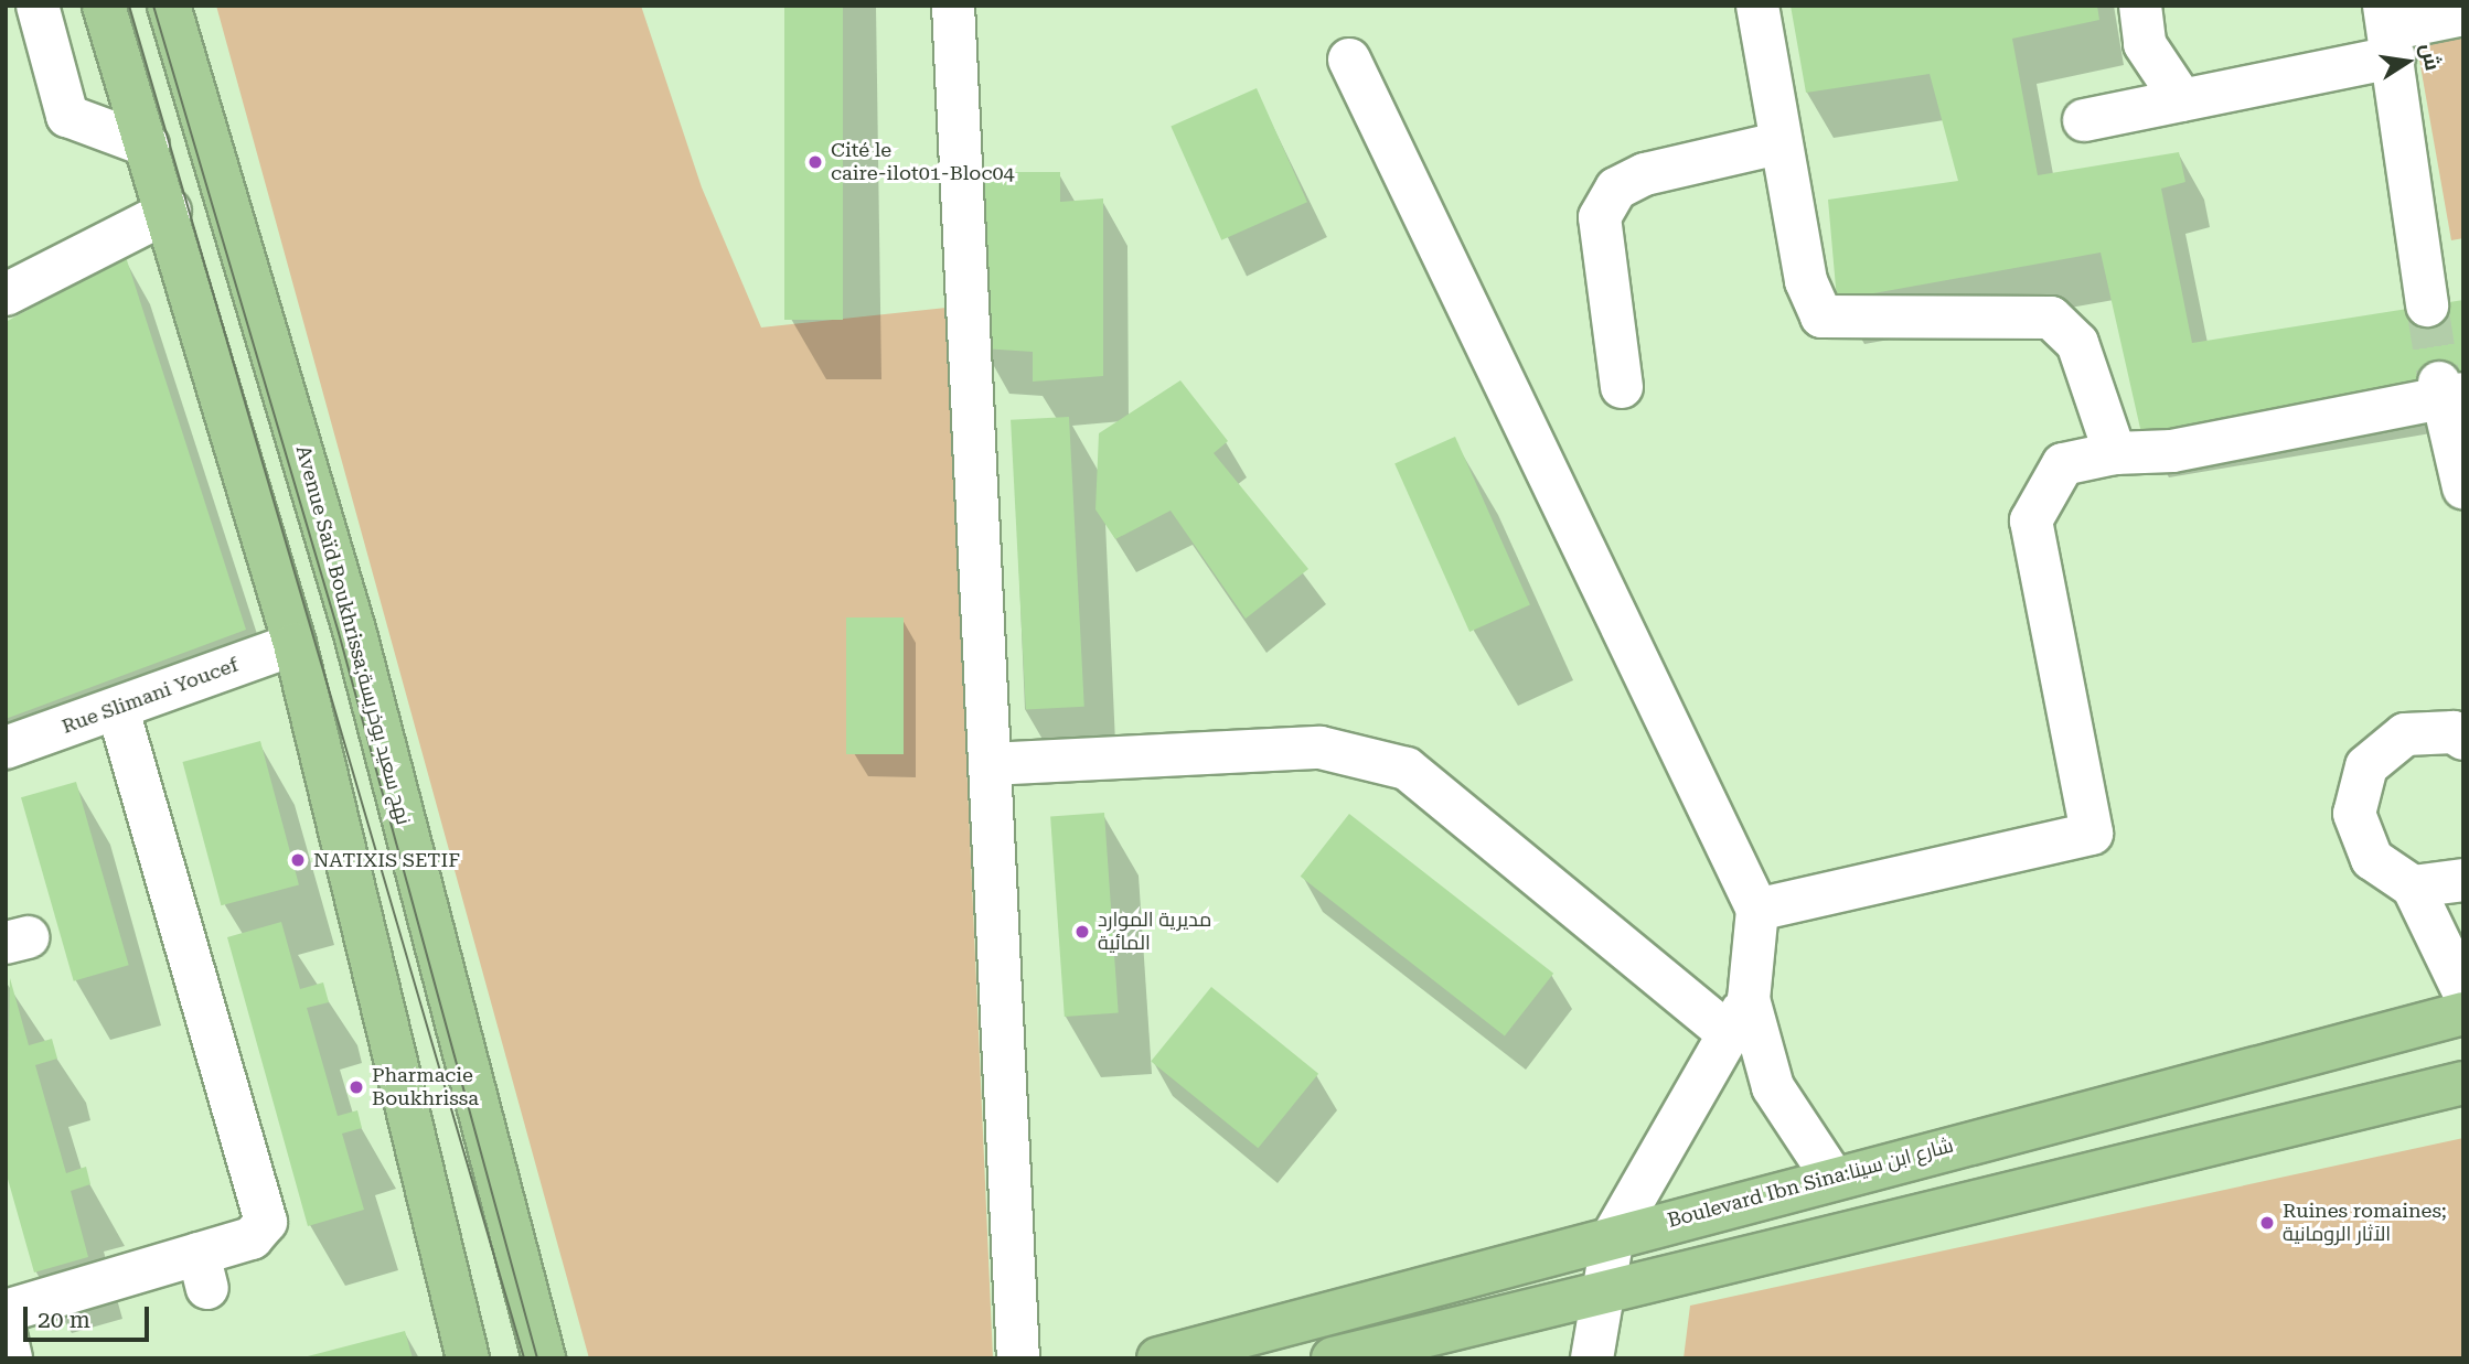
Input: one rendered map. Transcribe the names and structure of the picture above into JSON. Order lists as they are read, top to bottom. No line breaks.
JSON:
{"streets":{"main road":["Avenue Saïd Boukhrissa;نهج سعيد بوخريسة","Boulevard Ibn Sina:شارع ابن سينا"],"street":["Rue Slimani Youcef"]},"places":["Cité le caire-ilot01-Bloc04","NATIXIS SETIF","مديرية الموارد المائية","Pharmacie Boukhrissa","Ruines romaines; الآثار الرومانية"],"scale_bar":"20 m","north":"right"}
